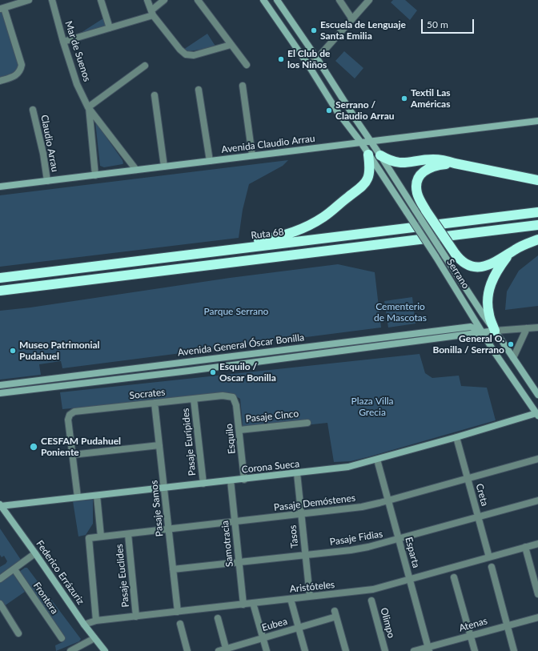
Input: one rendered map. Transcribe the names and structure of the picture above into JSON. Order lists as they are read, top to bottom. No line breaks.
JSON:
{"streets":{"highway":["Ruta 68"],"street":["Mar de Suenos","Claudio Arrau","Avenida Claudio Arrau","Serrano","Avenida General Óscar Bonilla","Socrates","Pasaje Cinco","Esquilo","Pasaje Eurípides","Corona Sueca","Creta","Pasaje Demóstenes","Pasaje Samos","Tasos","Pasaje Fidias","Samotracia","Esparta","Federico Errázuriz","Pasaje Euclides","Aristóteles","Frontera","Olimpo","Eubea","Atenas"]},"crossings":[["Mar de Suenos","Avenida Claudio Arrau"],["Claudio Arrau","Avenida Claudio Arrau"],["Avenida Claudio Arrau","Serrano"],["Serrano","Avenida General Óscar Bonilla"],["Serrano","Corona Sueca"],["Socrates","Esquilo"],["Socrates","Pasaje Eurípides"],["Socrates","Pasaje Samos"],["Pasaje Cinco","Esquilo"],["Esquilo","Corona Sueca"],["Pasaje Eurípides","Corona Sueca"],["Corona Sueca","Creta"],["Corona Sueca","Pasaje Samos"],["Corona Sueca","Tasos"],["Corona Sueca","Samotracia"],["Corona Sueca","Esparta"],["Corona Sueca","Federico Errázuriz"],["Creta","Pasaje Demóstenes"],["Creta","Pasaje Fidias"],["Creta","Aristóteles"],["Pasaje Demóstenes","Pasaje Samos"],["Pasaje Demóstenes","Tasos"],["Pasaje Demóstenes","Samotracia"],["Pasaje Demóstenes","Esparta"],["Pasaje Demóstenes","Pasaje Euclides"],["Pasaje Demóstenes","Aristóteles"],["Pasaje Samos","Pasaje Fidias"],["Pasaje Samos","Aristóteles"],["Tasos","Pasaje Fidias"],["Tasos","Aristóteles"],["Pasaje Fidias","Samotracia"],["Pasaje Fidias","Esparta"],["Samotracia","Aristóteles"],["Esparta","Aristóteles"],["Esparta","Atenas"],["Federico Errázuriz","Aristóteles"],["Pasaje Euclides","Aristóteles"]],"parks":["Cementerio de Mascotas","Parque Serrano","Plaza Villa Grecia"],"places":["Escuela de Lenguaje Santa Emilia","El Club de los Niños","Textil Las Américas","Serrano / Claudio Arrau","General O. Bonilla / Serrano","Museo Patrimonial Pudahuel","Esquilo / Oscar Bonilla","CESFAM Pudahuel Poniente"],"scale_bar":"50 m"}
